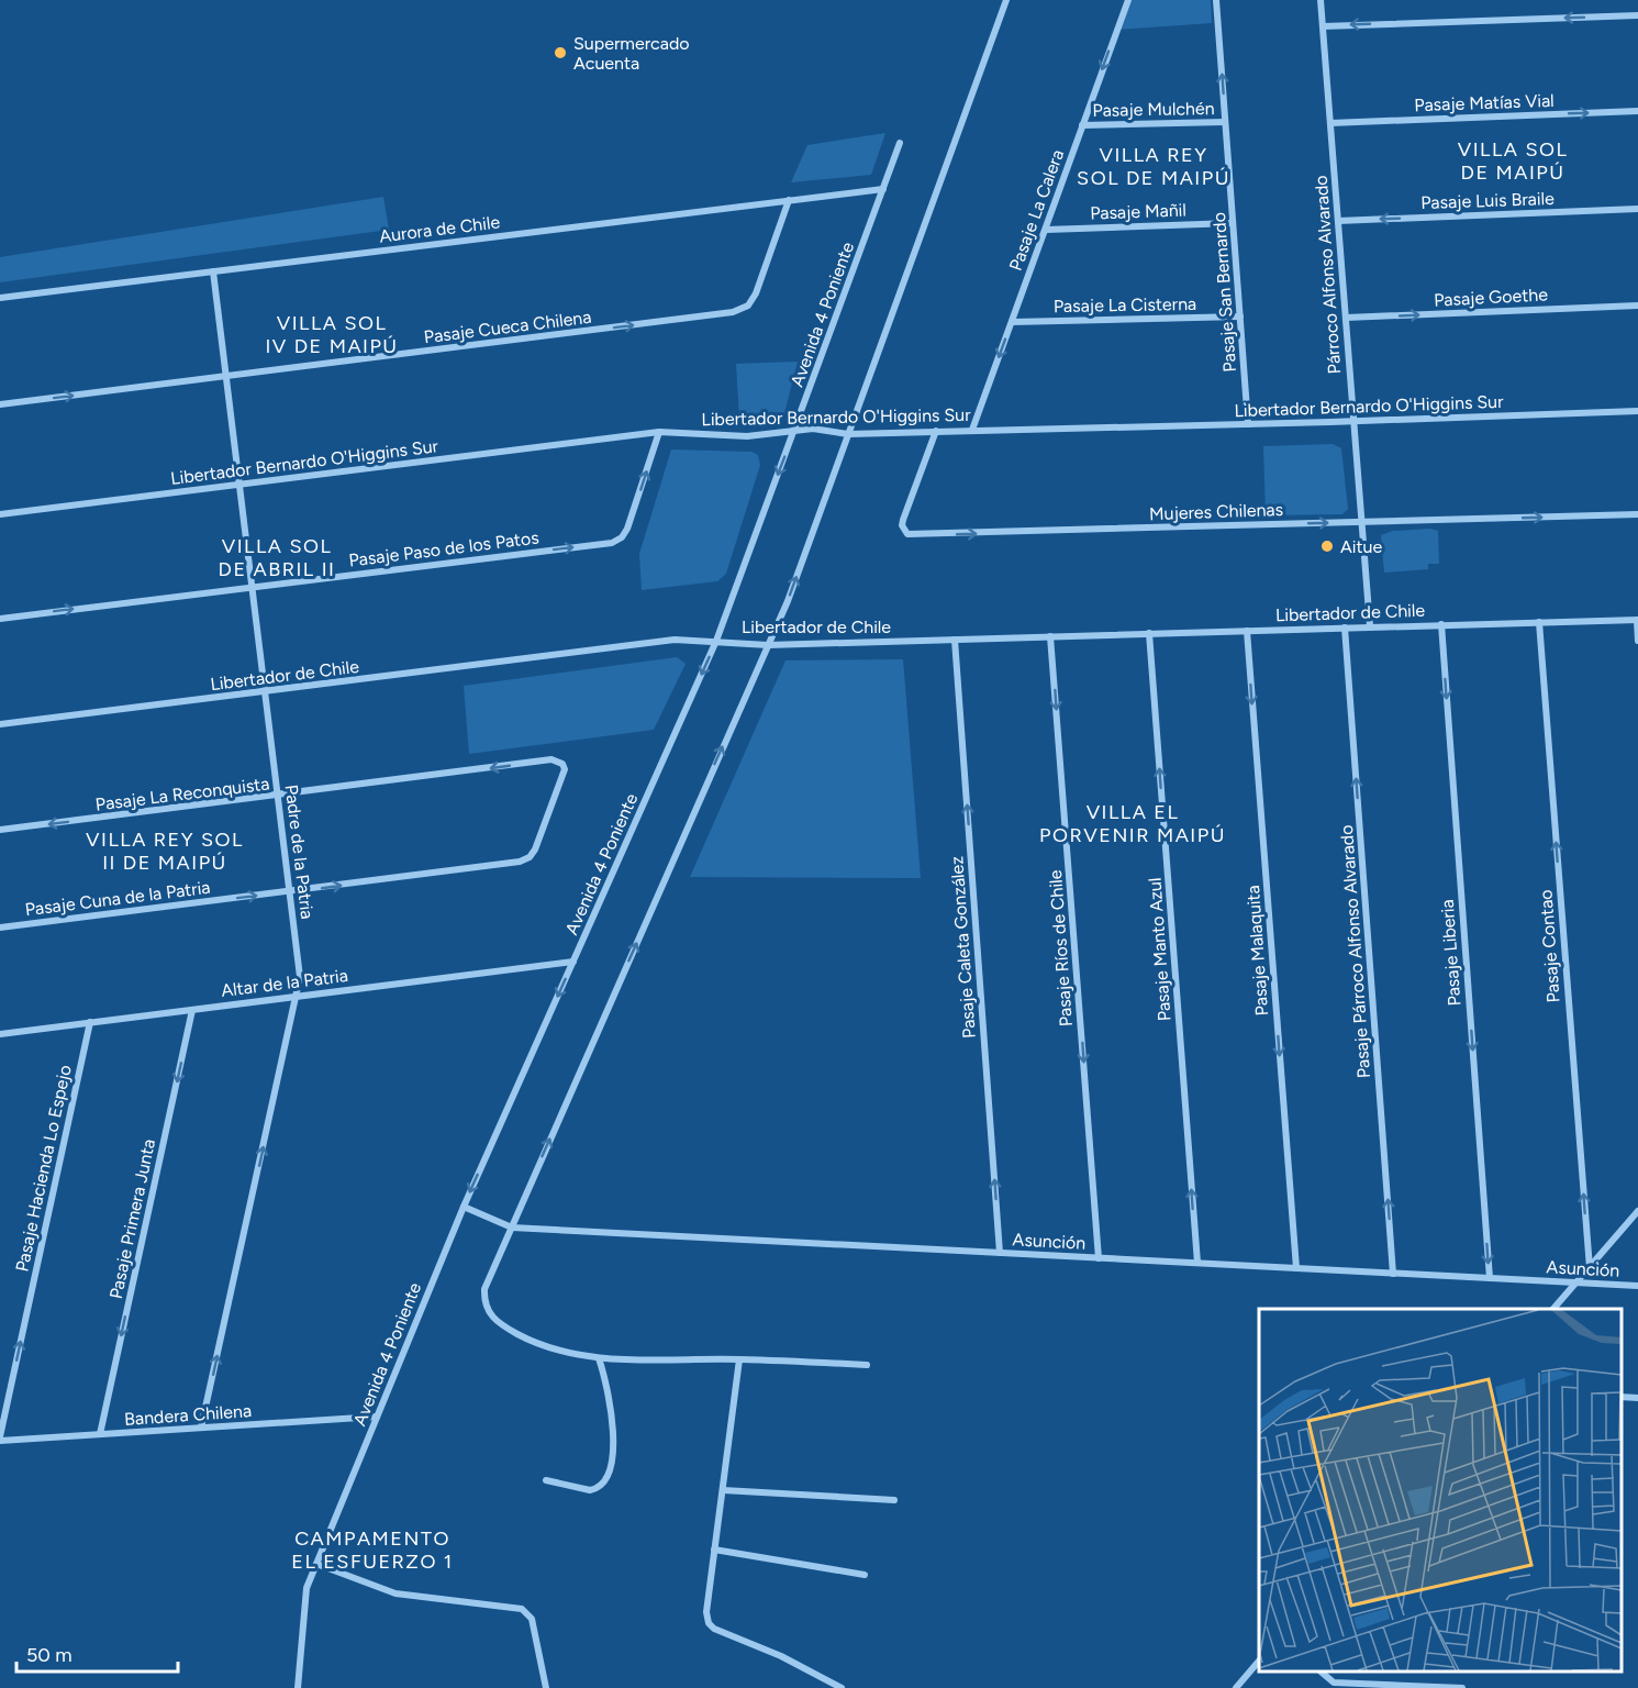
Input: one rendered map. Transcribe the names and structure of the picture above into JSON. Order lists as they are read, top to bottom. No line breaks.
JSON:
{"streets":{"street":["Pasaje Matías Vial","Pasaje Mulchén","Pasaje Luis Braile","Pasaje La Calera","Pasaje Mañil","Aurora de Chile","Párroco Alfonso Alvarado","Pasaje San Bernardo","Pasaje Goethe","Pasaje La Cisterna","Avenida 4 Poniente","Pasaje Cueca Chilena","Libertador Bernardo O'Higgins Sur","Mujeres Chilenas","Pasaje Paso de los Patos","Libertador de Chile","Pasaje La Reconquista","Padre de la Patria","Pasaje Cuna de la Patria","Pasaje Contao","Pasaje Caleta González","Pasaje Ríos de Chile","Pasaje Manto Azul","Pasaje Malaquita","Pasaje Párroco Alfonso Alvarado","Pasaje Liberia","Altar de la Patria","Pasaje Hacienda Lo Espejo","Pasaje Primera Junta","Asunción","Bandera Chilena"]},"crossings":[["Pasaje Matías Vial","Párroco Alfonso Alvarado"],["Pasaje Mulchén","Pasaje La Calera"],["Pasaje Mulchén","Pasaje San Bernardo"],["Pasaje Luis Braile","Párroco Alfonso Alvarado"],["Pasaje La Calera","Pasaje Mañil"],["Pasaje La Calera","Pasaje La Cisterna"],["Pasaje La Calera","Libertador Bernardo O'Higgins Sur"],["Pasaje Mañil","Pasaje San Bernardo"],["Aurora de Chile","Avenida 4 Poniente"],["Aurora de Chile","Pasaje Cueca Chilena"],["Aurora de Chile","Padre de la Patria"],["Párroco Alfonso Alvarado","Pasaje Goethe"],["Párroco Alfonso Alvarado","Libertador Bernardo O'Higgins Sur"],["Párroco Alfonso Alvarado","Mujeres Chilenas"],["Párroco Alfonso Alvarado","Libertador de Chile"],["Pasaje San Bernardo","Pasaje La Cisterna"],["Pasaje San Bernardo","Libertador Bernardo O'Higgins Sur"],["Avenida 4 Poniente","Libertador Bernardo O'Higgins Sur"],["Avenida 4 Poniente","Libertador de Chile"],["Avenida 4 Poniente","Altar de la Patria"],["Avenida 4 Poniente","Asunción"],["Avenida 4 Poniente","Bandera Chilena"],["Pasaje Cueca Chilena","Padre de la Patria"],["Libertador Bernardo O'Higgins Sur","Mujeres Chilenas"],["Libertador Bernardo O'Higgins Sur","Pasaje Paso de los Patos"],["Libertador Bernardo O'Higgins Sur","Padre de la Patria"],["Pasaje Paso de los Patos","Padre de la Patria"],["Libertador de Chile","Padre de la Patria"],["Libertador de Chile","Pasaje Contao"],["Libertador de Chile","Pasaje Caleta González"],["Libertador de Chile","Pasaje Ríos de Chile"],["Libertador de Chile","Pasaje Manto Azul"],["Libertador de Chile","Pasaje Malaquita"],["Libertador de Chile","Pasaje Párroco Alfonso Alvarado"],["Libertador de Chile","Pasaje Liberia"],["Pasaje La Reconquista","Padre de la Patria"],["Pasaje La Reconquista","Pasaje Cuna de la Patria"],["Padre de la Patria","Pasaje Cuna de la Patria"],["Padre de la Patria","Altar de la Patria"],["Padre de la Patria","Bandera Chilena"],["Pasaje Caleta González","Asunción"],["Pasaje Ríos de Chile","Asunción"],["Pasaje Manto Azul","Asunción"],["Pasaje Malaquita","Asunción"],["Pasaje Párroco Alfonso Alvarado","Asunción"],["Pasaje Liberia","Asunción"],["Altar de la Patria","Pasaje Hacienda Lo Espejo"],["Altar de la Patria","Pasaje Primera Junta"],["Pasaje Hacienda Lo Espejo","Bandera Chilena"],["Pasaje Primera Junta","Bandera Chilena"]],"one_way":["Pasaje Matías Vial","Pasaje Luis Braile","Pasaje La Calera","Pasaje Goethe","Pasaje Cueca Chilena","Mujeres Chilenas","Pasaje Paso de los Patos","Pasaje La Reconquista","Padre de la Patria","Pasaje Cuna de la Patria","Pasaje Contao","Pasaje Caleta González","Pasaje Ríos de Chile","Pasaje Manto Azul","Pasaje Malaquita","Pasaje Párroco Alfonso Alvarado","Pasaje Liberia","Pasaje Hacienda Lo Espejo","Pasaje Primera Junta"],"districts":["VILLA SOL DE MAIPÚ","VILLA REY SOL DE MAIPÚ","VILLA SOL IV DE MAIPÚ","VILLA SOL DE ABRIL II","VILLA EL PORVENIR MAIPÚ","VILLA REY SOL II DE MAIPÚ","CAMPAMENTO EL ESFUERZO 1"],"places":["Supermercado Acuenta","Aitue"],"scale_bar":"50 m"}
